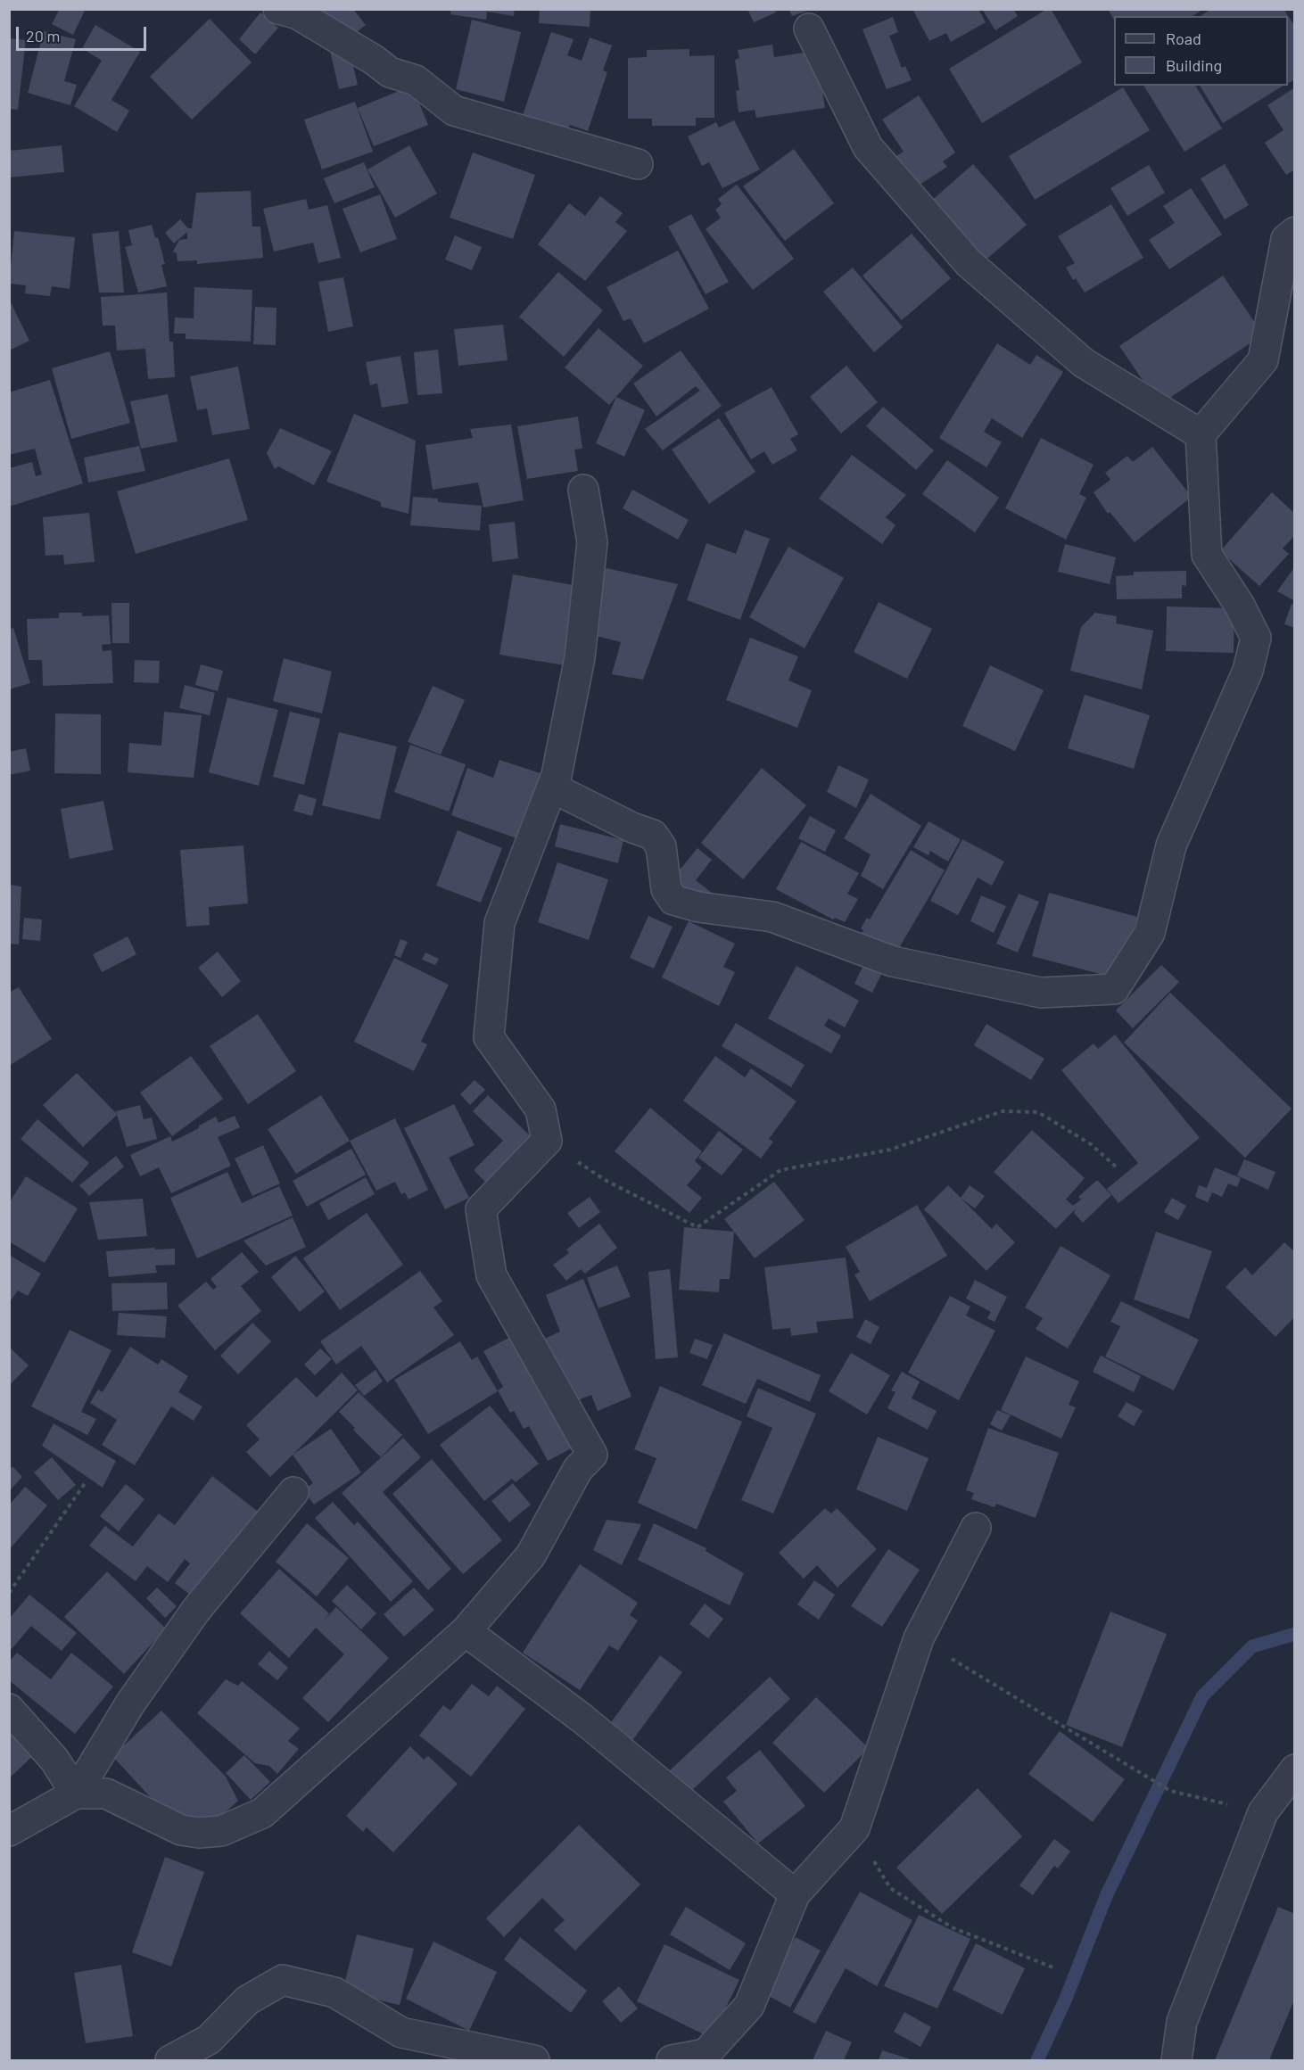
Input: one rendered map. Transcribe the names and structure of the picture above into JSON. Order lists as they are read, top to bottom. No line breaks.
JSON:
{"legend":["Road","Building"],"scale_bar":"20 m"}
